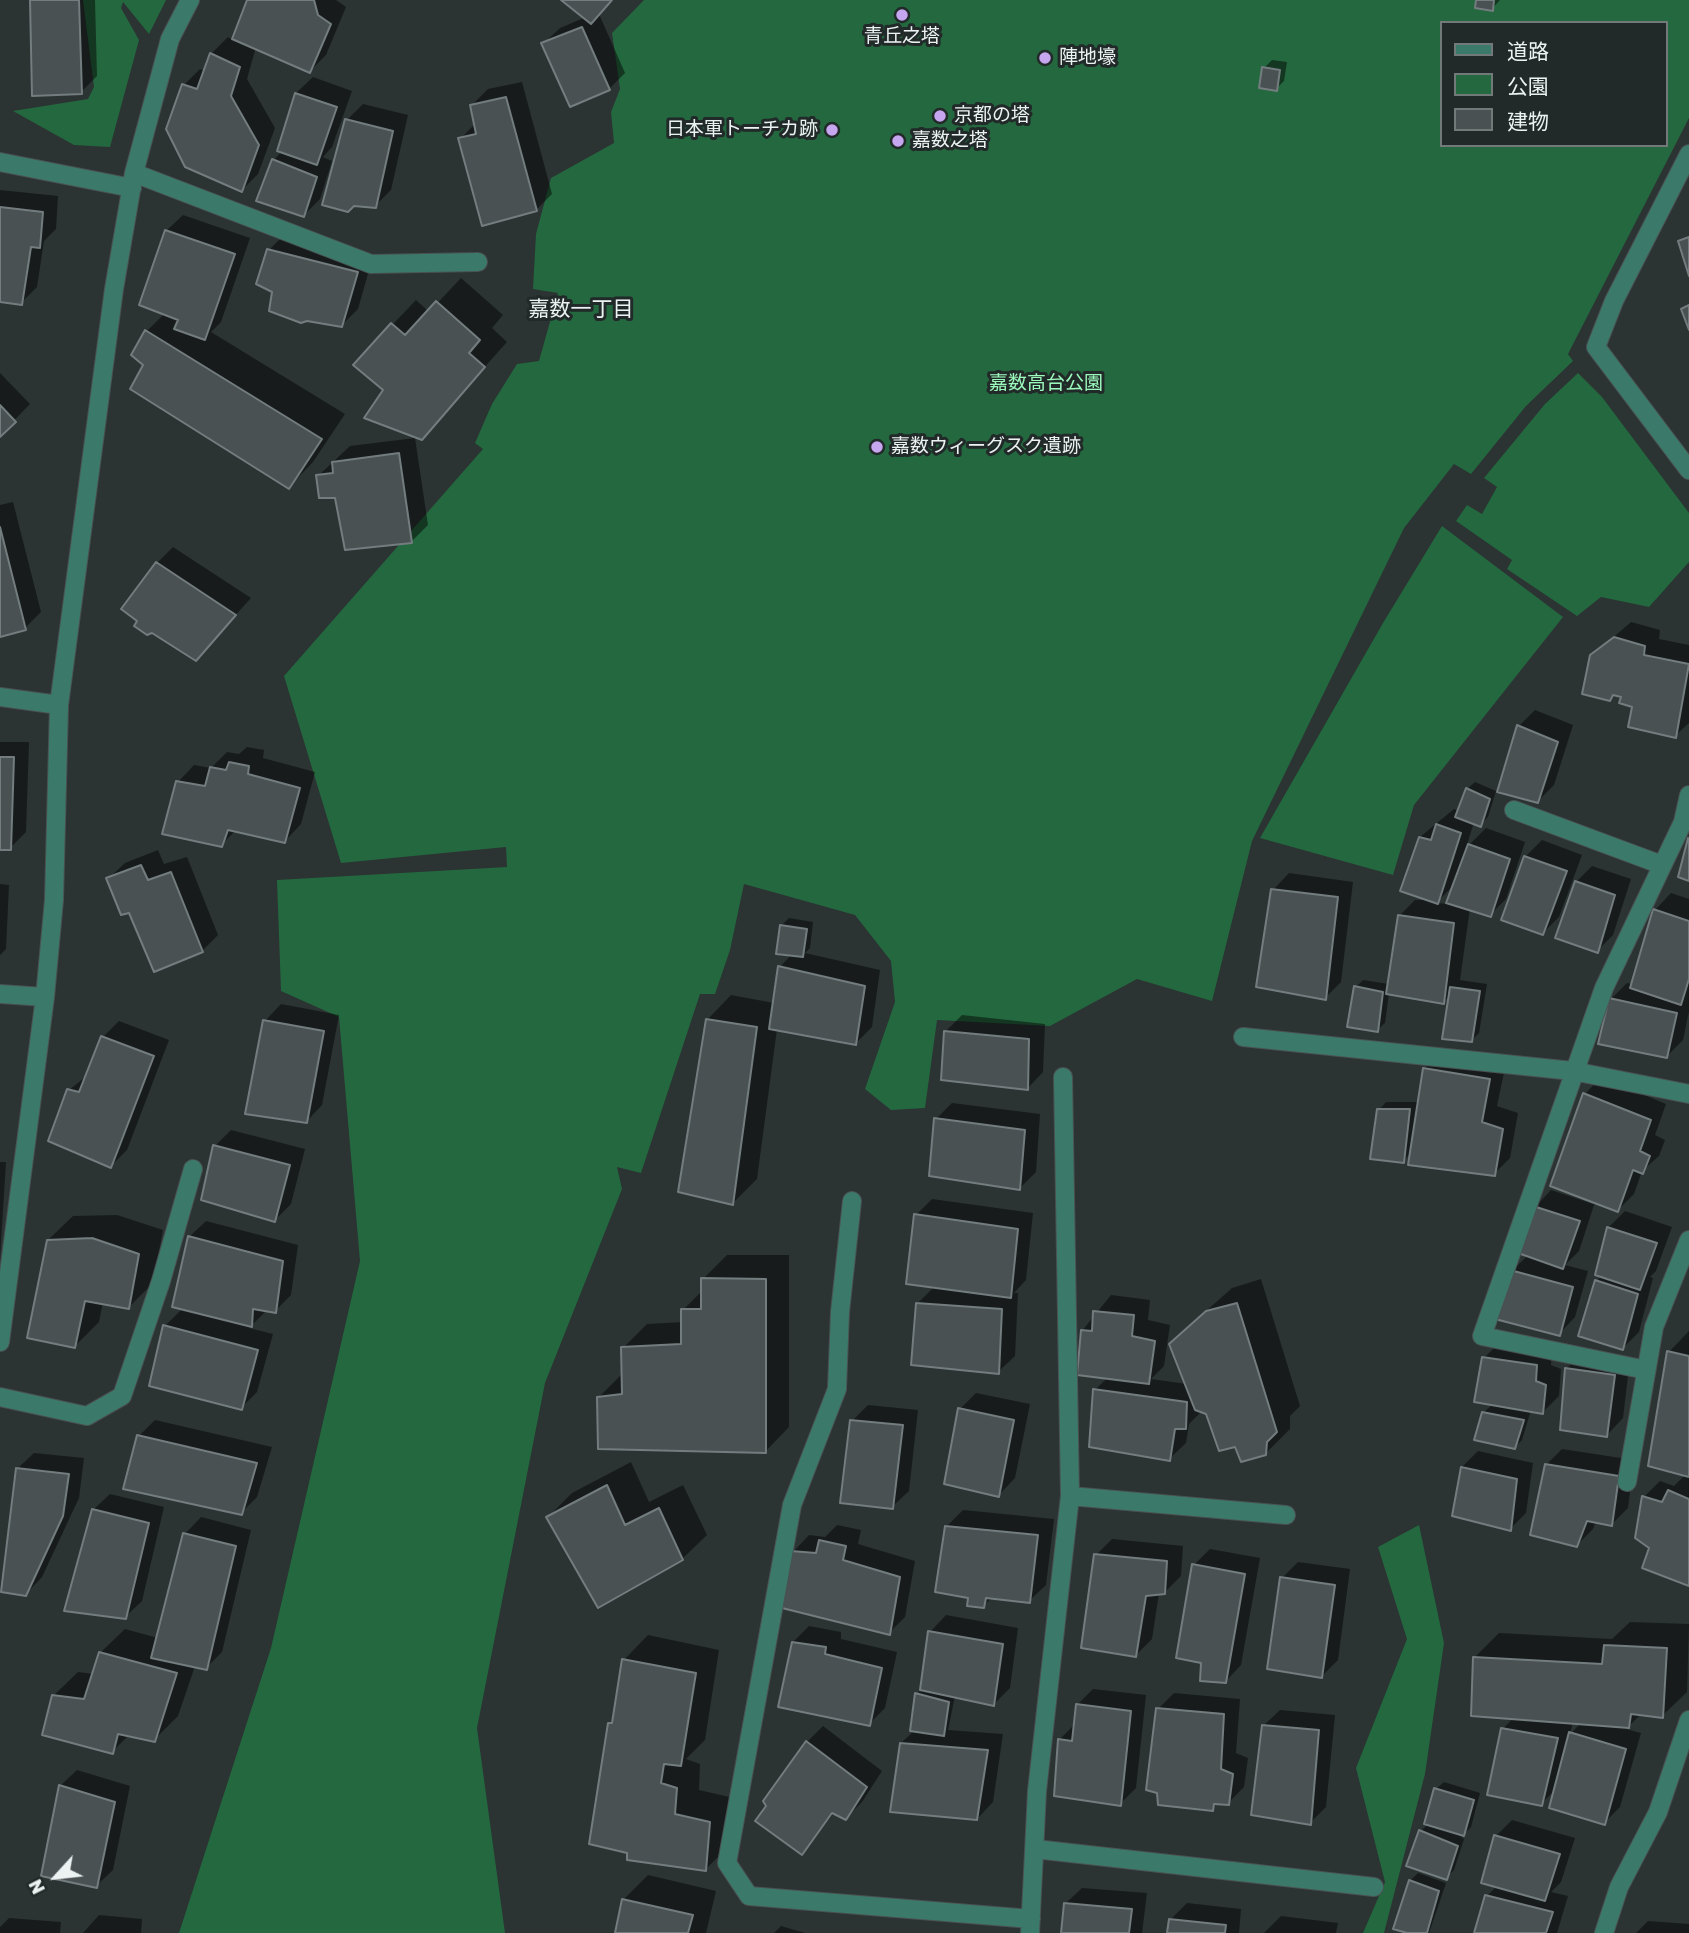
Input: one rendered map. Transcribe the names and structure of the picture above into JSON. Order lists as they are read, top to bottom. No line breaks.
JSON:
{"districts":["嘉数一丁目"],"parks":["嘉数高台公園"],"places":["青丘之塔","陣地壕","京都の塔","日本軍トーチカ跡","嘉数之塔","嘉数ウィーグスク遺跡"],"legend":["道路","公園","建物"],"north":"bottom left"}
